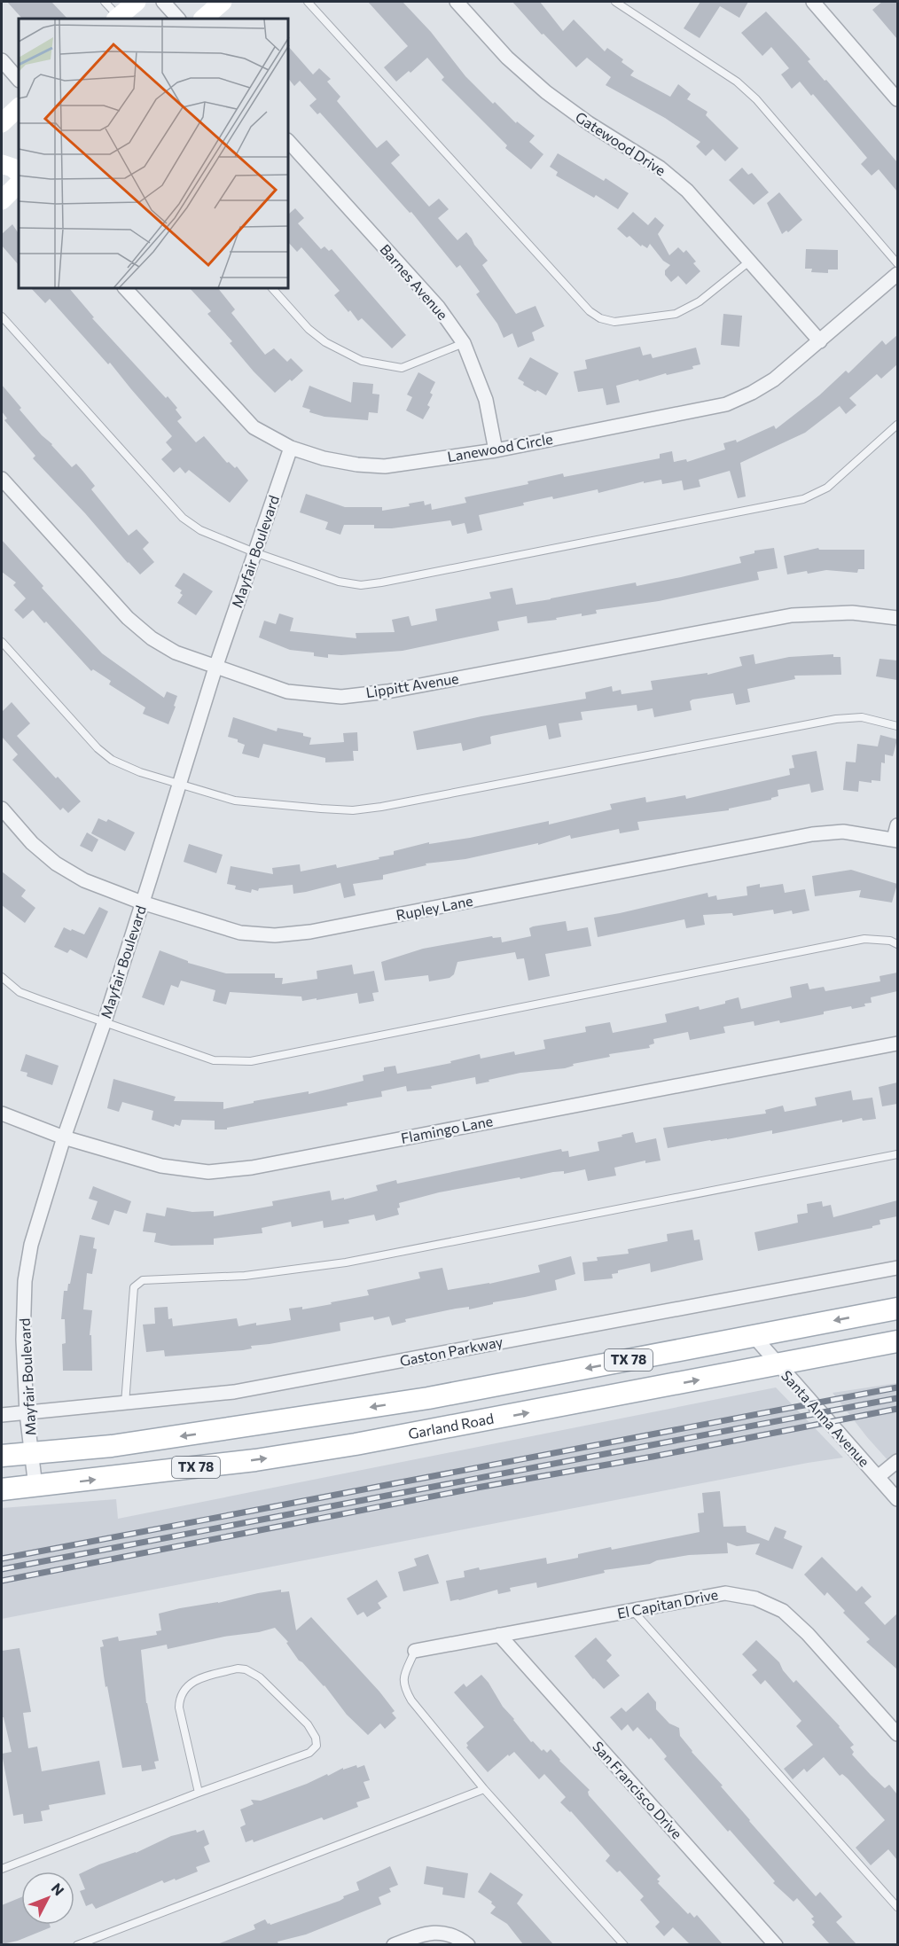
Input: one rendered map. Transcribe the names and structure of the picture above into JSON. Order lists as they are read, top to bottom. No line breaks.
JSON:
{"streets":{"main road":["TX 78","Garland Road"],"street":["Gatewood Drive","Barnes Avenue","Lanewood Circle","Mayfair Boulevard","Lippitt Avenue","Rupley Lane","Flamingo Lane","Gaston Parkway","Santa Anna Avenue","El Capitan Drive","San Francisco Drive"]},"crossings":[["Gatewood Drive","Lanewood Circle"],["Barnes Avenue","Lanewood Circle"],["Lanewood Circle","Mayfair Boulevard"],["Mayfair Boulevard","Lippitt Avenue"],["Mayfair Boulevard","Rupley Lane"],["Mayfair Boulevard","Flamingo Lane"],["Mayfair Boulevard","Gaston Parkway"],["Mayfair Boulevard","TX 78"],["Mayfair Boulevard","Garland Road"],["TX 78","Santa Anna Avenue"],["Santa Anna Avenue","Garland Road"],["El Capitan Drive","San Francisco Drive"]],"north":"top right"}
